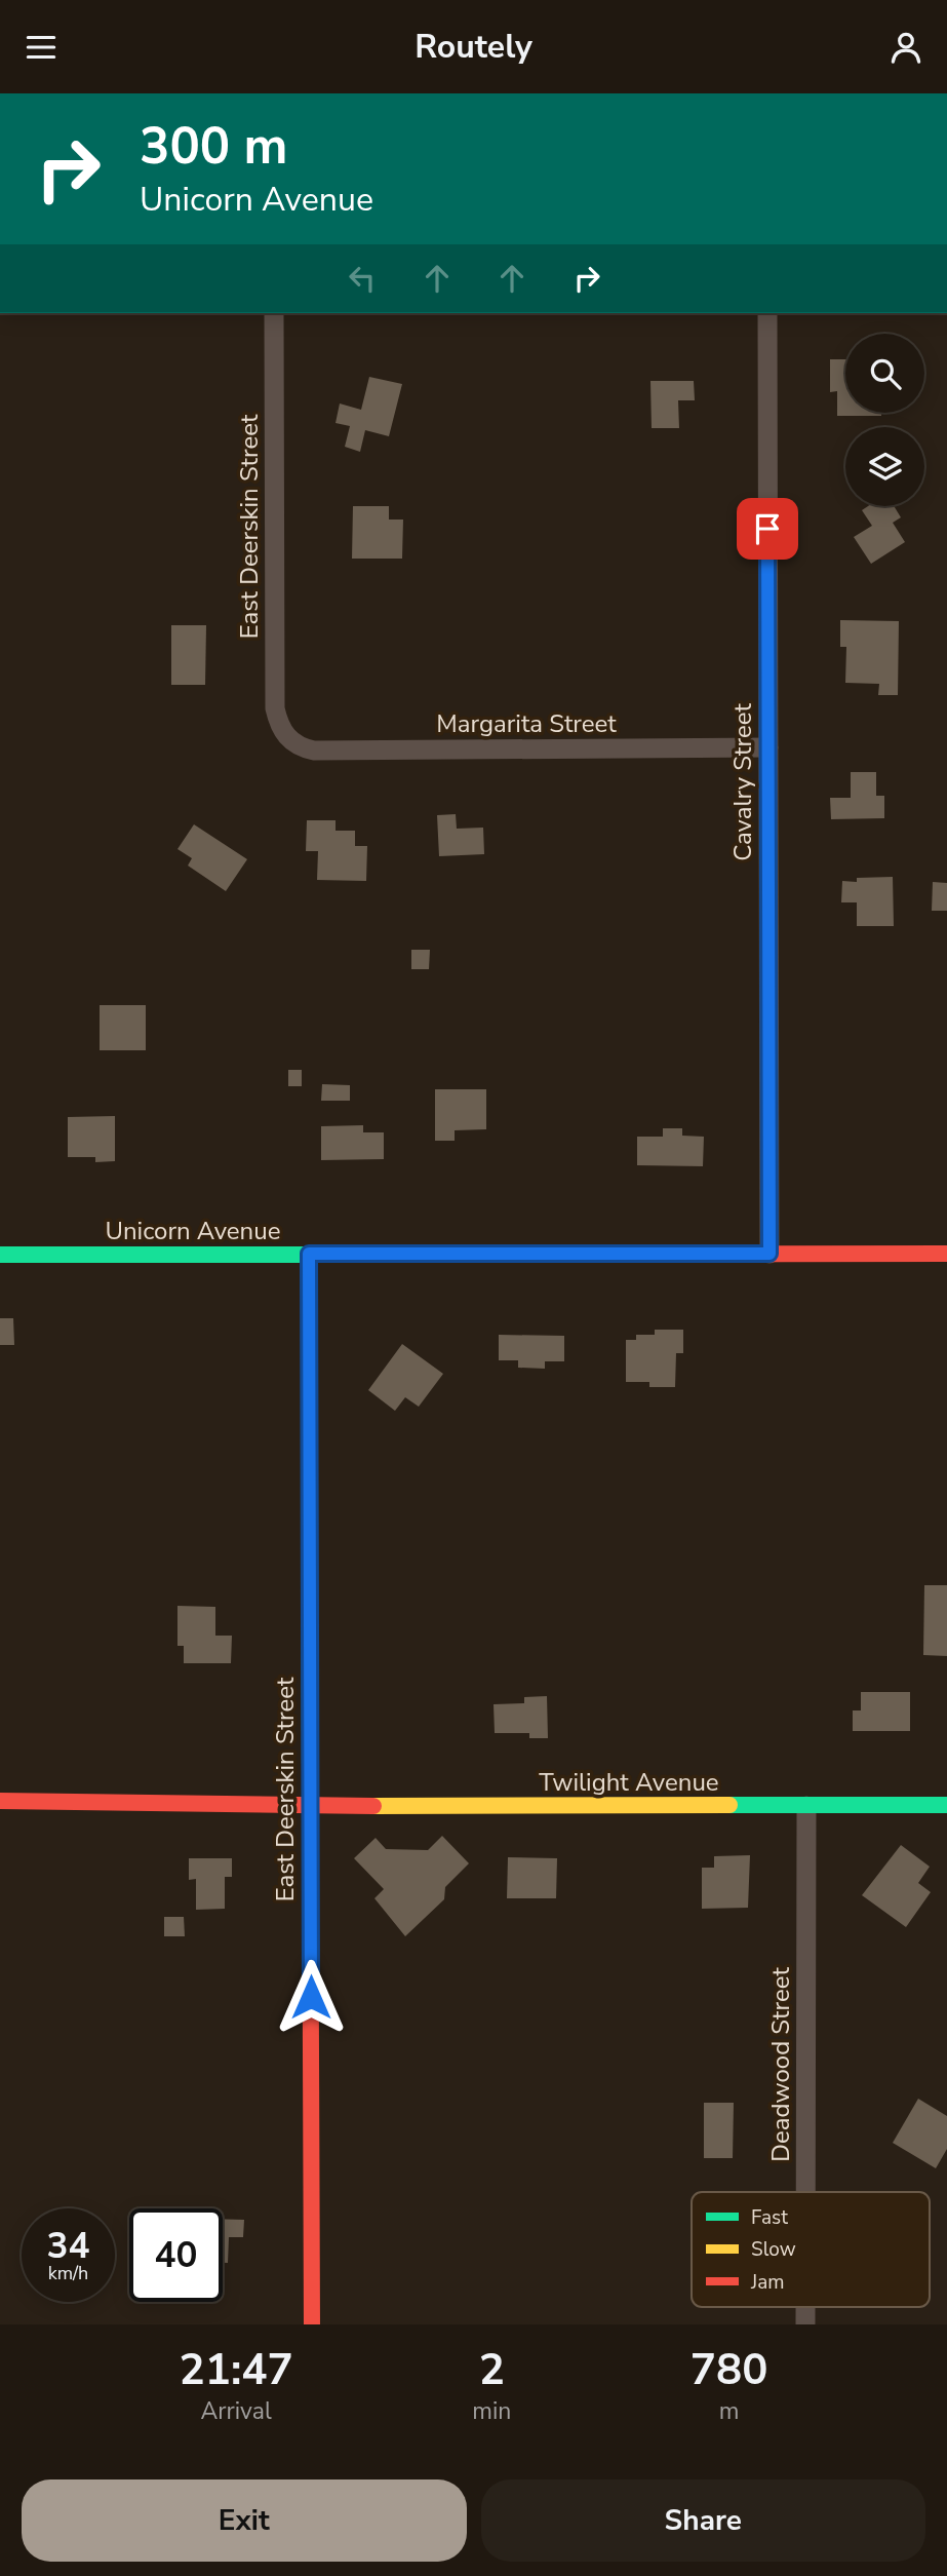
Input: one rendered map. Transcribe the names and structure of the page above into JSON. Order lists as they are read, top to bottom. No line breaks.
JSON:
{"streets":{"street":["East Deerskin Street","Margarita Street","Cavalry Street","Unicorn Avenue","Twilight Avenue","Deadwood Street"]},"crossings":[["East Deerskin Street","Margarita Street"],["East Deerskin Street","Unicorn Avenue"],["East Deerskin Street","Twilight Avenue"],["Margarita Street","Cavalry Street"],["Cavalry Street","Unicorn Avenue"],["Twilight Avenue","Deadwood Street"]],"legend":["Fast","Slow","Jam"],"page":{"header":"Routely","turn":["300 m","Unicorn Avenue"],"speed":"34 km/h","limit":"40","eta":["21:47","Arrival","2","min","780","m"],"buttons":["Exit","Share"]}}
